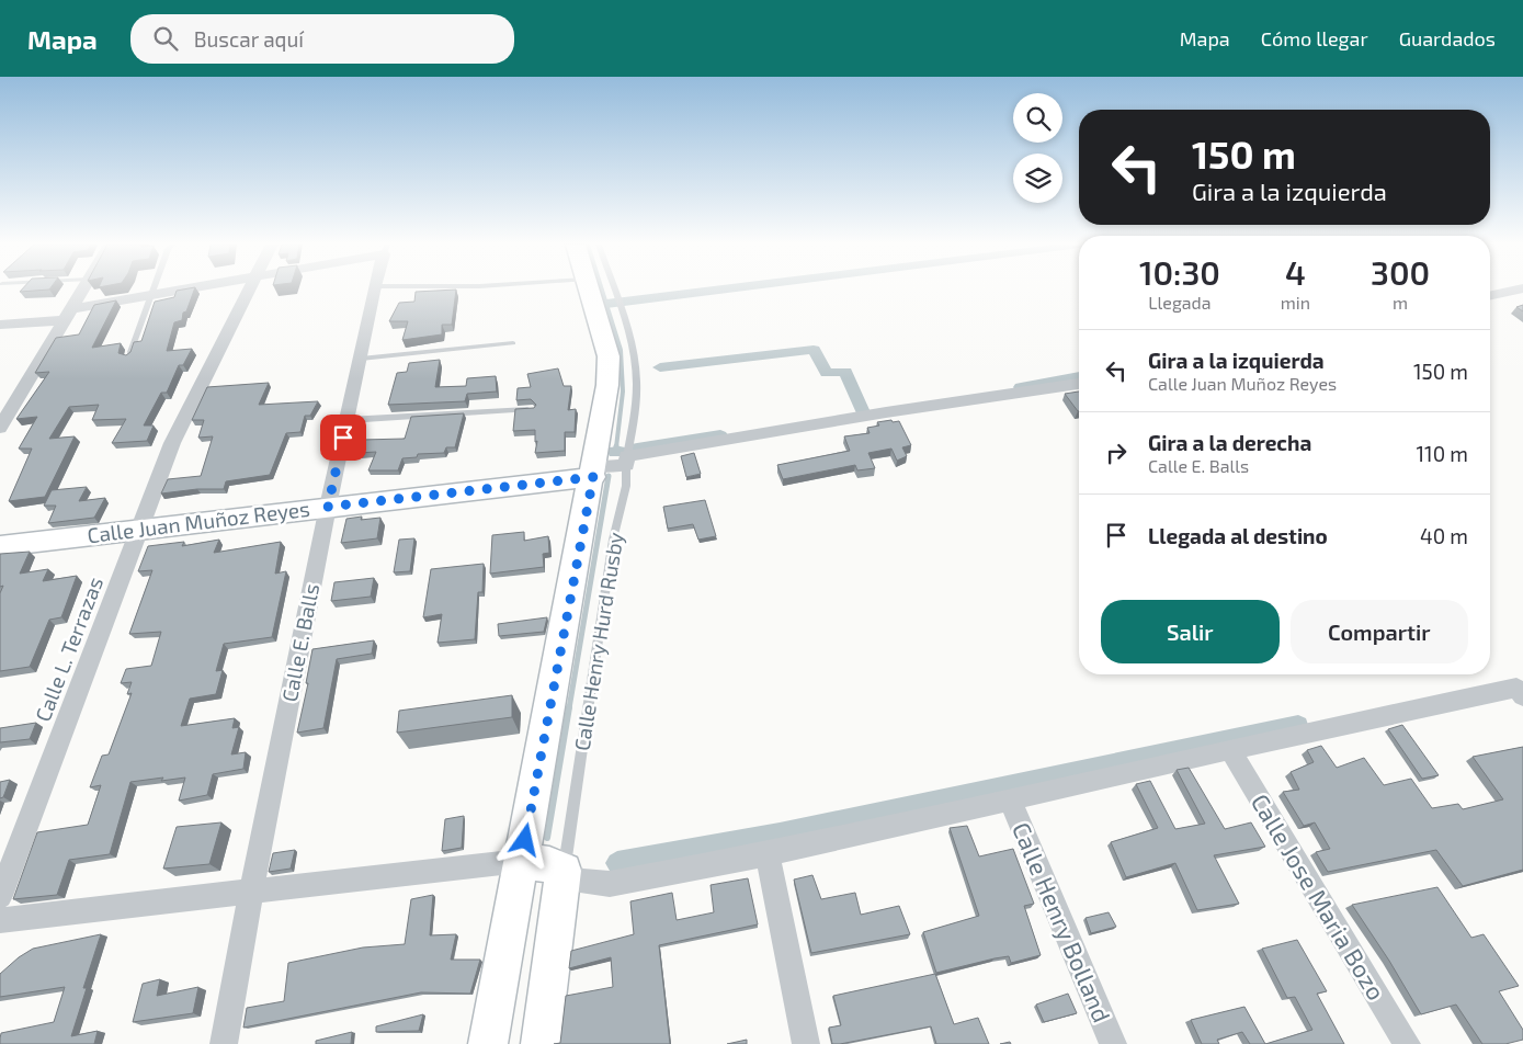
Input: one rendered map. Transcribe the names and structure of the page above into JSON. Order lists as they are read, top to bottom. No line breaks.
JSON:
{"streets":{"street":["Calle Juan Muñoz Reyes","Calle Henry Hurd Rusby","Calle E. Balls","Calle L. Terrazas","Calle Jose Maria Bozo","Calle Henry Bolland"]},"crossings":[["Calle Juan Muñoz Reyes","Calle Henry Hurd Rusby"],["Calle Juan Muñoz Reyes","Calle E. Balls"],["Calle Juan Muñoz Reyes","Calle L. Terrazas"]],"page":{"header":"Mapa","search":"Buscar aquí","nav":["Mapa","Cómo llegar","Guardados"],"turn":["150 m","Gira a la izquierda"],"eta":["10:30","Llegada","4","min","300","m"],"list":[{"name":"Gira a la izquierda","note":"Calle Juan Muñoz Reyes","value":"150 m"},{"name":"Gira a la derecha","note":"Calle E. Balls","value":"110 m"},{"name":"Llegada al destino","value":"40 m"}],"buttons":["Salir","Compartir"]}}
